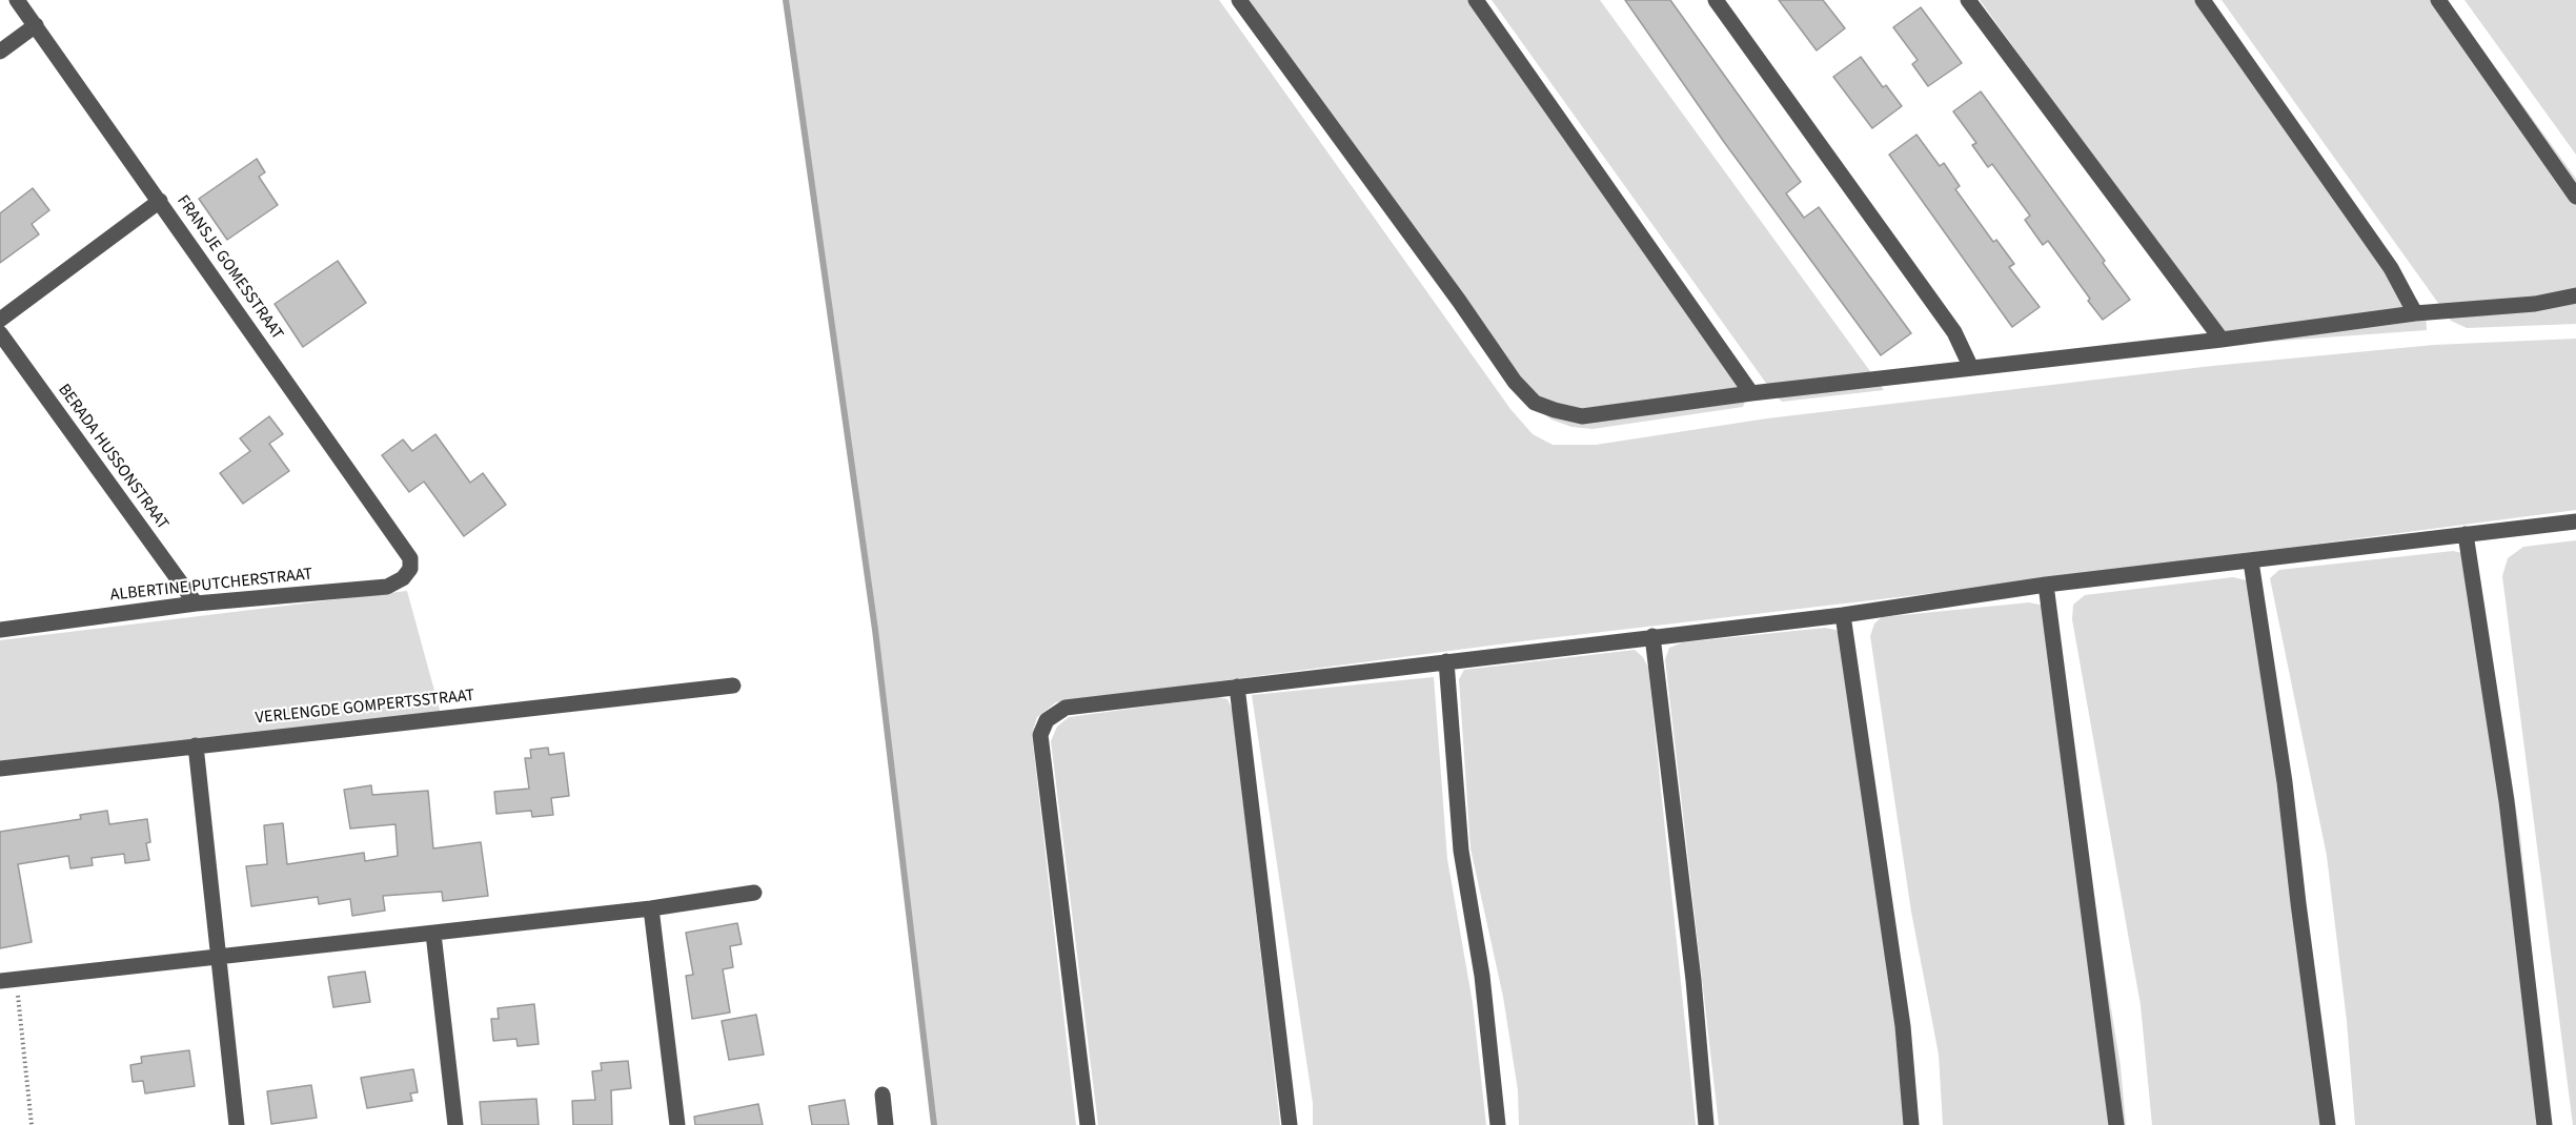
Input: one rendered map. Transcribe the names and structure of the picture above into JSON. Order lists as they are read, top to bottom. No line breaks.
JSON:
{"streets":{"street":["FRANSJE GOMESSTRAAT","BERADA HUSSONSTRAAT","ALBERTINE PUTCHERSTRAAT","VERLENGDE GOMPERTSSTRAAT"]},"crossings":[["FRANSJE GOMESSTRAAT","ALBERTINE PUTCHERSTRAAT"],["BERADA HUSSONSTRAAT","ALBERTINE PUTCHERSTRAAT"]]}
